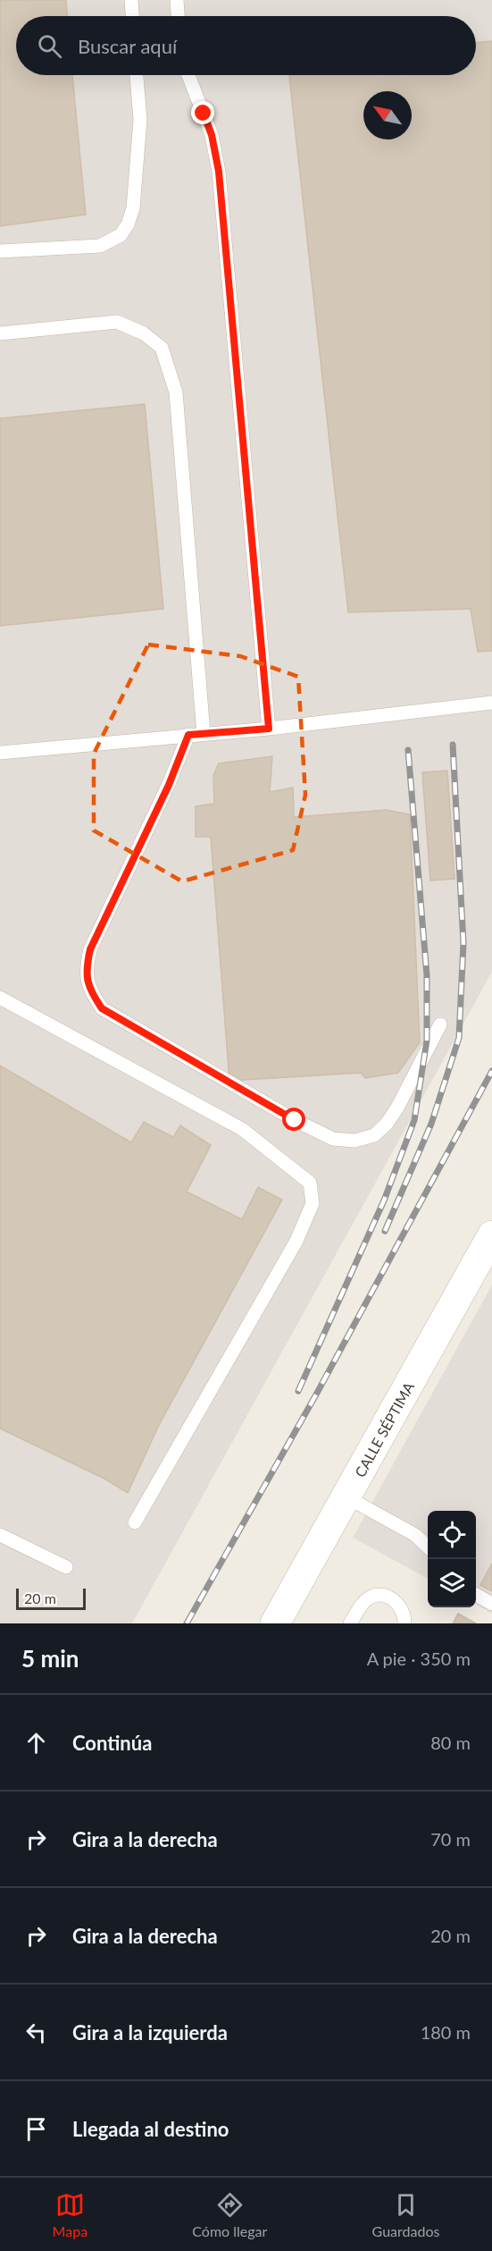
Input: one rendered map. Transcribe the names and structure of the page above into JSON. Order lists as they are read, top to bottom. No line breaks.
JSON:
{"streets":{"street":["CALLE SÉPTIMA"]},"scale_bar":"20 m","north":"top left","page":{"search":"Buscar aquí","scale":"20 m","heading":["5 min","A pie · 350 m"],"list":[["Continúa","80 m"],["Gira a la derecha","70 m"],["Gira a la derecha","20 m"],["Gira a la izquierda","180 m"],"Llegada al destino"],"nav":["Mapa","Cómo llegar","Guardados"]}}
